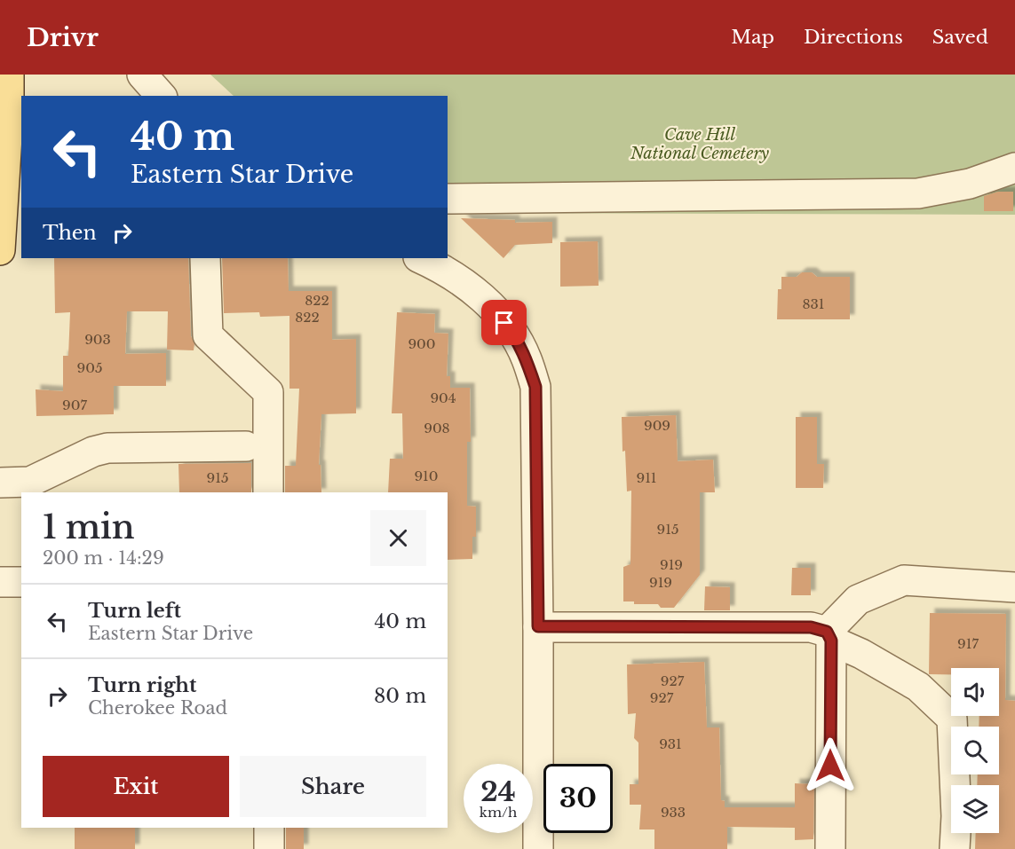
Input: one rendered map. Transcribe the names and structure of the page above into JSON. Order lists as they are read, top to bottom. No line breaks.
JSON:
{"parks":["Cave Hill National Cemetery"],"house_numbers":["822","831","822","903","900","905","904","907","909","908","910","915","911","915","919","919","917","927","927","931","933"],"page":{"header":"Drivr","nav":["Map","Directions","Saved"],"turn":["40 m","Eastern Star Drive"],"then":"Then","heading":["1 min","200 m · 14:29"],"list":[{"name":"Turn left","note":"Eastern Star Drive","value":"40 m"},{"name":"Turn right","note":"Cherokee Road","value":"80 m"}],"buttons":["Exit","Share"],"speed":"24 km/h","limit":"30"}}
